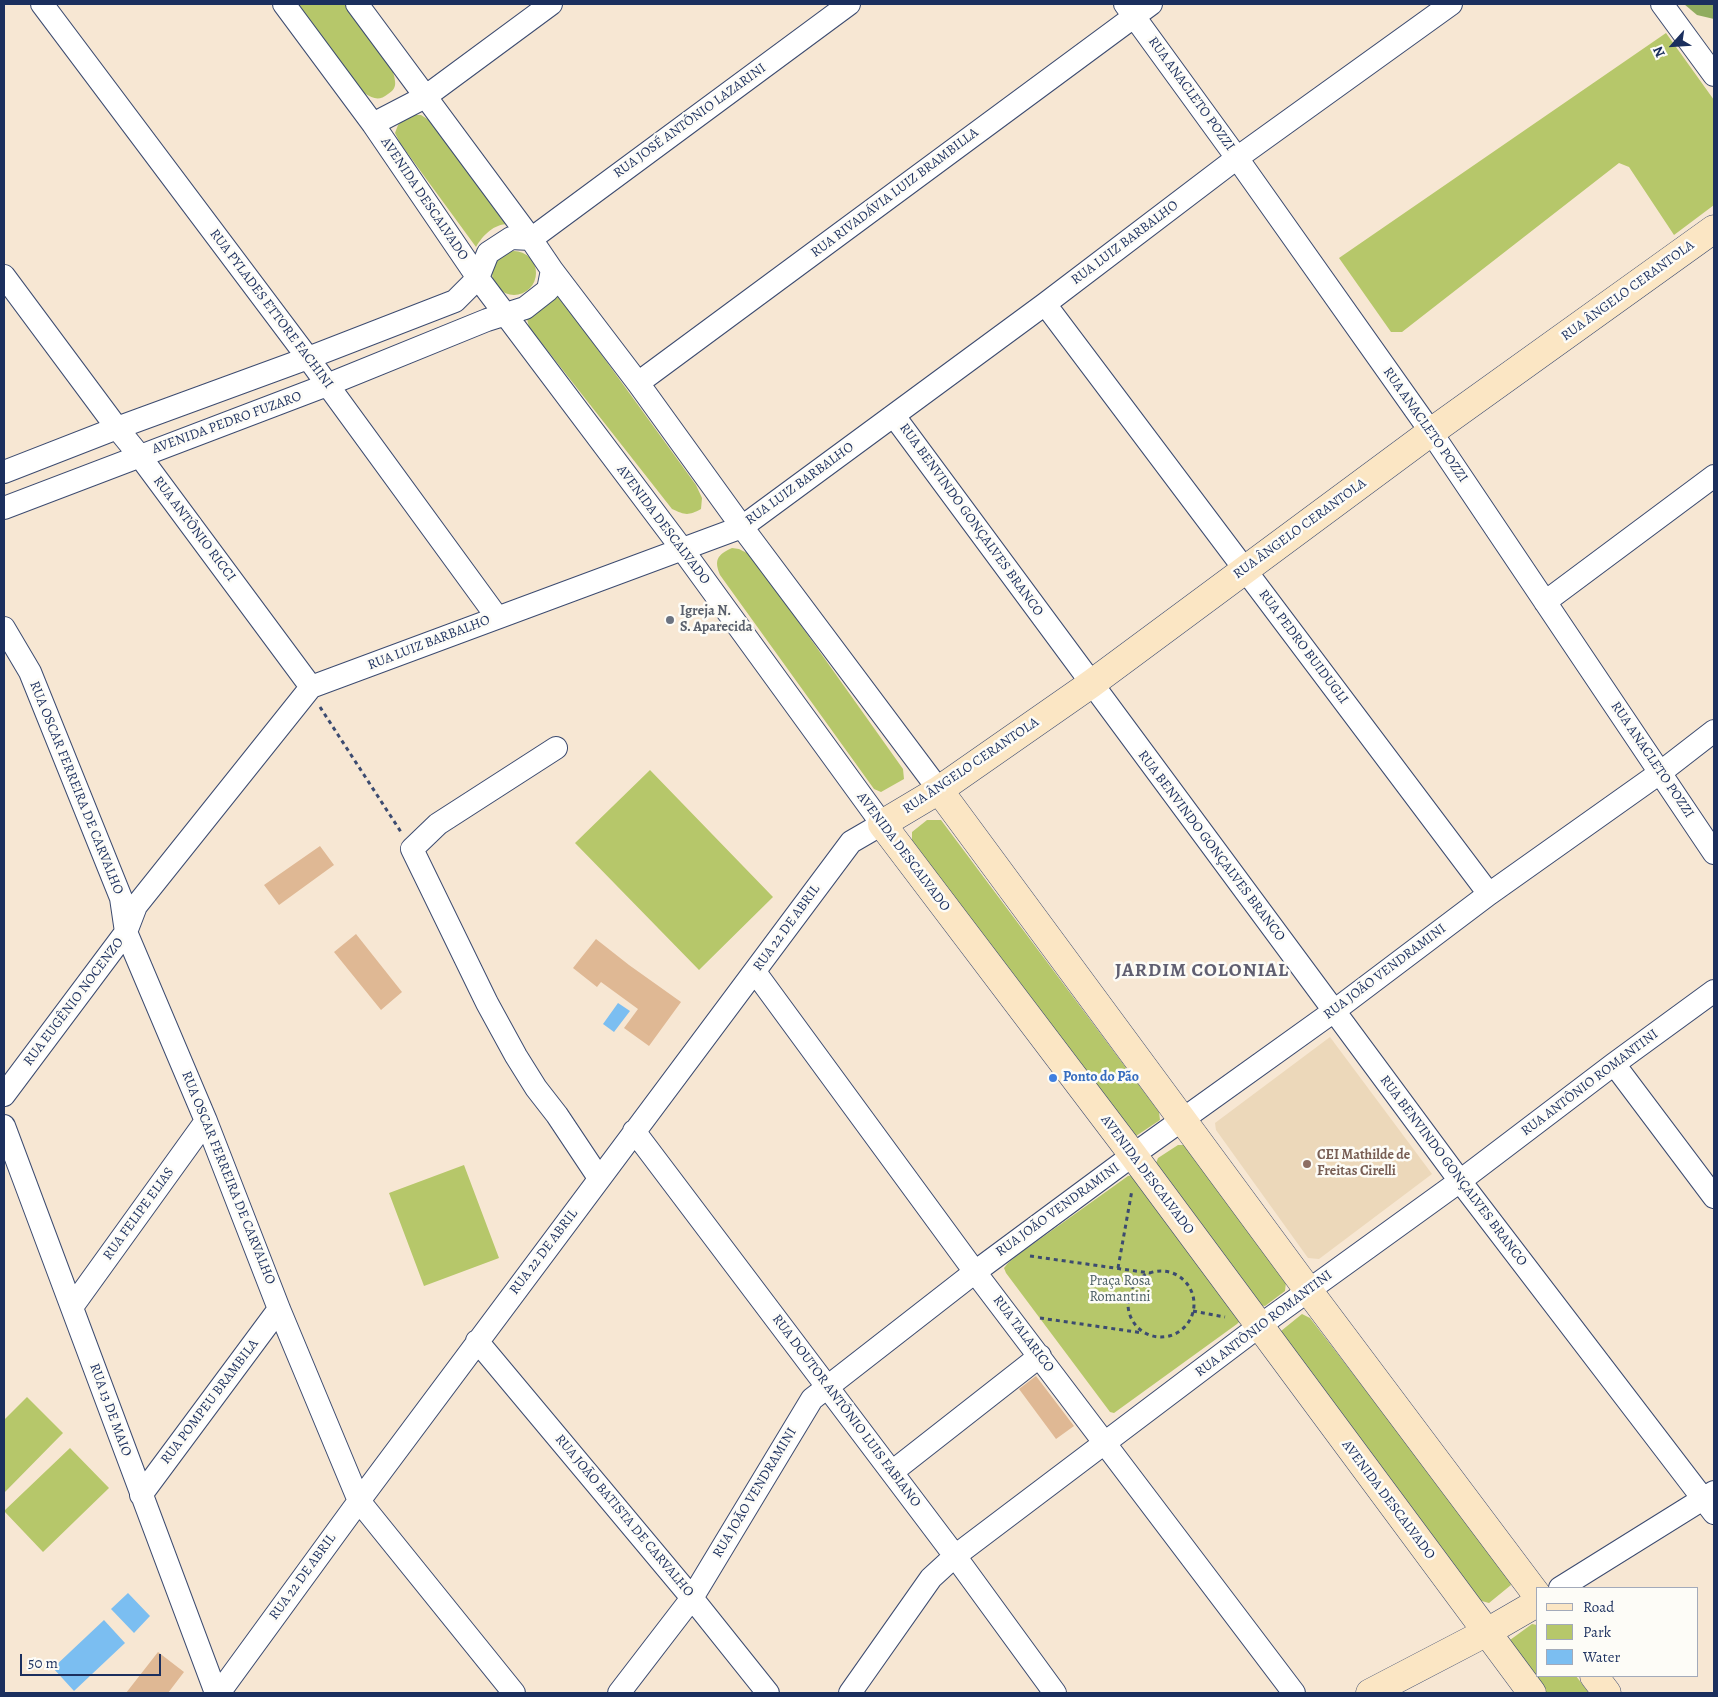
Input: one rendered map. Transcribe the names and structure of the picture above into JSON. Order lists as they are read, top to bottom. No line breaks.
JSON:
{"streets":{"street":["RUA ANACLETO POZZI","RUA JOSÉ ANTÔNIO LAZARINI","RUA RIVADÁVIA LUIZ BRAMBILLA","AVENIDA DESCALVADO","RUA LUIZ BARBALHO","RUA ÂNGELO CERANTOLA","RUA PYLADES ETTORE FACHINI","AVENIDA PEDRO FUZARO","RUA BENVINDO GONÇALVES BRANCO","RUA ANTÔNIO RICCI","RUA PEDRO BUIDUGLI","RUA OSCAR FERREIRA DE CARVALHO","RUA 22 DE ABRIL","RUA JOÃO VENDRAMINI","RUA EUGÊNIO NOCENZO","RUA ANTÔNIO ROMANTINI","RUA FELIPE ELIAS","RUA TALARICO","RUA POMPEU BRAMBILA","RUA 13 DE MAIO","RUA DOUTOR ANTÔNIO LUIS FABIANO","RUA JOÃO BATISTA DE CARVALHO"]},"crossings":[["RUA ANACLETO POZZI","RUA RIVADÁVIA LUIZ BRAMBILLA"],["RUA ANACLETO POZZI","RUA LUIZ BARBALHO"],["RUA ANACLETO POZZI","RUA ÂNGELO CERANTOLA"],["RUA ANACLETO POZZI","RUA JOÃO VENDRAMINI"],["RUA JOSÉ ANTÔNIO LAZARINI","AVENIDA DESCALVADO"],["RUA JOSÉ ANTÔNIO LAZARINI","AVENIDA PEDRO FUZARO"],["AVENIDA DESCALVADO","RUA LUIZ BARBALHO"],["AVENIDA DESCALVADO","RUA ÂNGELO CERANTOLA"],["AVENIDA DESCALVADO","AVENIDA PEDRO FUZARO"],["AVENIDA DESCALVADO","RUA 22 DE ABRIL"],["AVENIDA DESCALVADO","RUA JOÃO VENDRAMINI"],["AVENIDA DESCALVADO","RUA ANTÔNIO ROMANTINI"],["RUA LUIZ BARBALHO","RUA PYLADES ETTORE FACHINI"],["RUA LUIZ BARBALHO","RUA BENVINDO GONÇALVES BRANCO"],["RUA LUIZ BARBALHO","RUA ANTÔNIO RICCI"],["RUA LUIZ BARBALHO","RUA PEDRO BUIDUGLI"],["RUA ÂNGELO CERANTOLA","RUA BENVINDO GONÇALVES BRANCO"],["RUA ÂNGELO CERANTOLA","RUA PEDRO BUIDUGLI"],["RUA ÂNGELO CERANTOLA","RUA 22 DE ABRIL"],["RUA PYLADES ETTORE FACHINI","AVENIDA PEDRO FUZARO"],["AVENIDA PEDRO FUZARO","RUA ANTÔNIO RICCI"],["RUA BENVINDO GONÇALVES BRANCO","RUA JOÃO VENDRAMINI"],["RUA BENVINDO GONÇALVES BRANCO","RUA ANTÔNIO ROMANTINI"],["RUA PEDRO BUIDUGLI","RUA JOÃO VENDRAMINI"],["RUA OSCAR FERREIRA DE CARVALHO","RUA 22 DE ABRIL"],["RUA OSCAR FERREIRA DE CARVALHO","RUA EUGÊNIO NOCENZO"],["RUA OSCAR FERREIRA DE CARVALHO","RUA FELIPE ELIAS"],["RUA OSCAR FERREIRA DE CARVALHO","RUA POMPEU BRAMBILA"],["RUA 22 DE ABRIL","RUA TALARICO"],["RUA 22 DE ABRIL","RUA 13 DE MAIO"],["RUA 22 DE ABRIL","RUA DOUTOR ANTÔNIO LUIS FABIANO"],["RUA 22 DE ABRIL","RUA JOÃO BATISTA DE CARVALHO"],["RUA JOÃO VENDRAMINI","RUA TALARICO"],["RUA JOÃO VENDRAMINI","RUA DOUTOR ANTÔNIO LUIS FABIANO"],["RUA JOÃO VENDRAMINI","RUA JOÃO BATISTA DE CARVALHO"],["RUA ANTÔNIO ROMANTINI","RUA TALARICO"],["RUA ANTÔNIO ROMANTINI","RUA DOUTOR ANTÔNIO LUIS FABIANO"],["RUA FELIPE ELIAS","RUA 13 DE MAIO"],["RUA POMPEU BRAMBILA","RUA 13 DE MAIO"]],"districts":["JARDIM COLONIAL"],"parks":["Praça Rosa Romantini"],"places":["Igreja N. S. Aparecida","Ponto do Pão","CEI Mathilde de Freitas Cirelli"],"legend":["Road","Park","Water"],"scale_bar":"50 m","north":"bottom left"}
